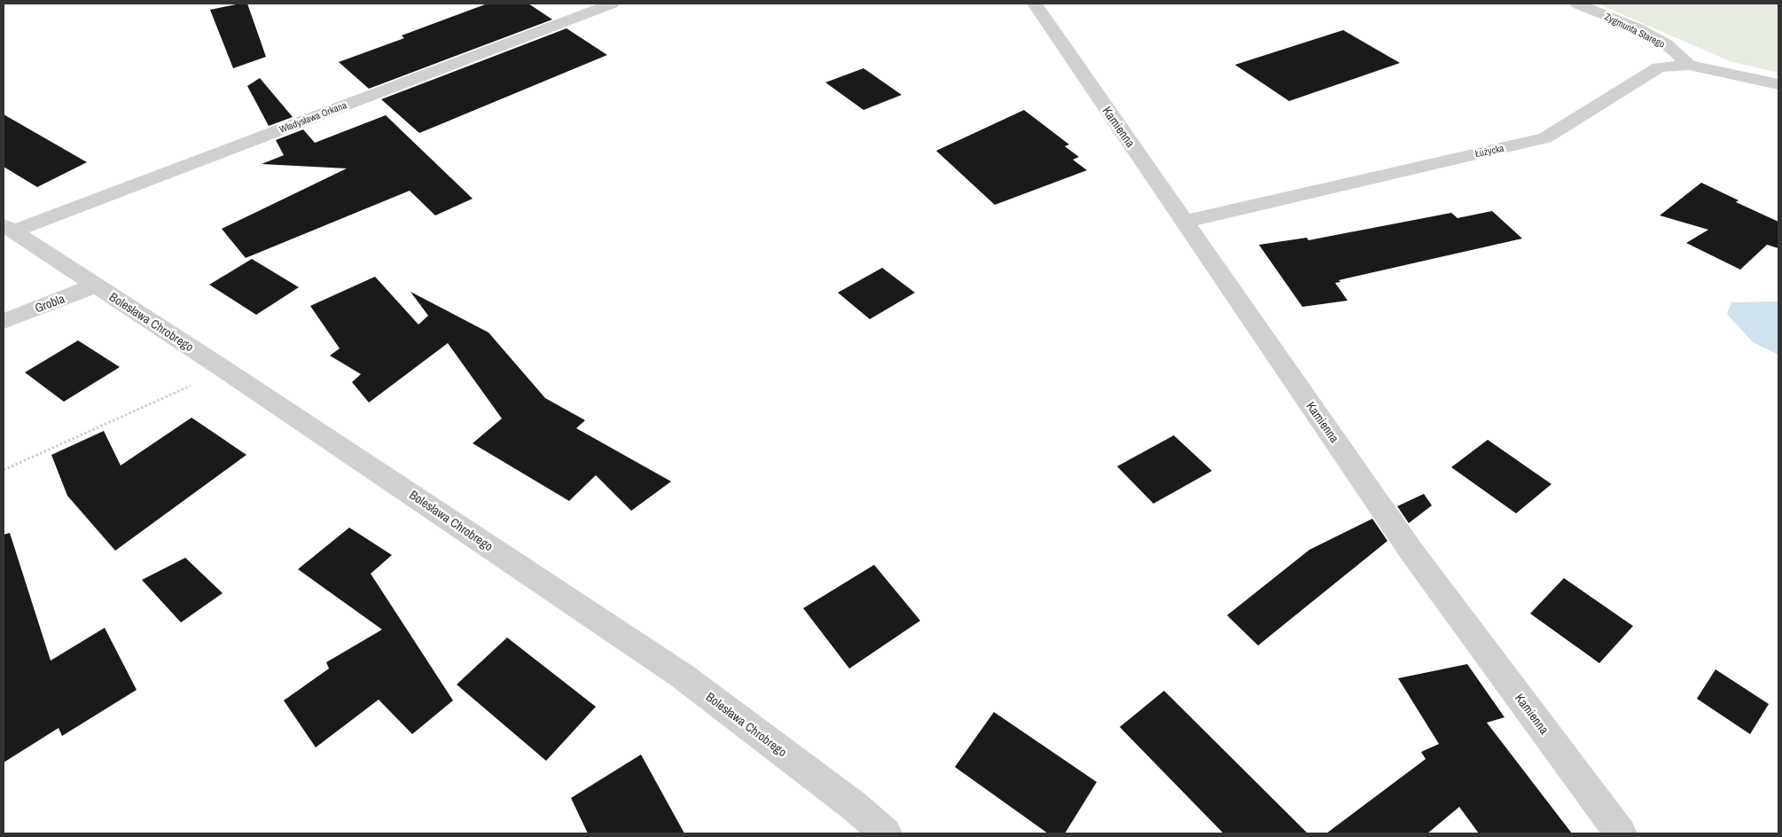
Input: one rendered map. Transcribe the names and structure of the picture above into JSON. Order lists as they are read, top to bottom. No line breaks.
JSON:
{"streets":{"street":["Zygmunta Starego","Władysława Orkana","Kamienna","Łużycka","Grobla","Bolesława Chrobrego"]},"crossings":[["Zygmunta Starego","Łużycka"],["Władysława Orkana","Bolesława Chrobrego"],["Kamienna","Łużycka"],["Grobla","Bolesława Chrobrego"]]}
